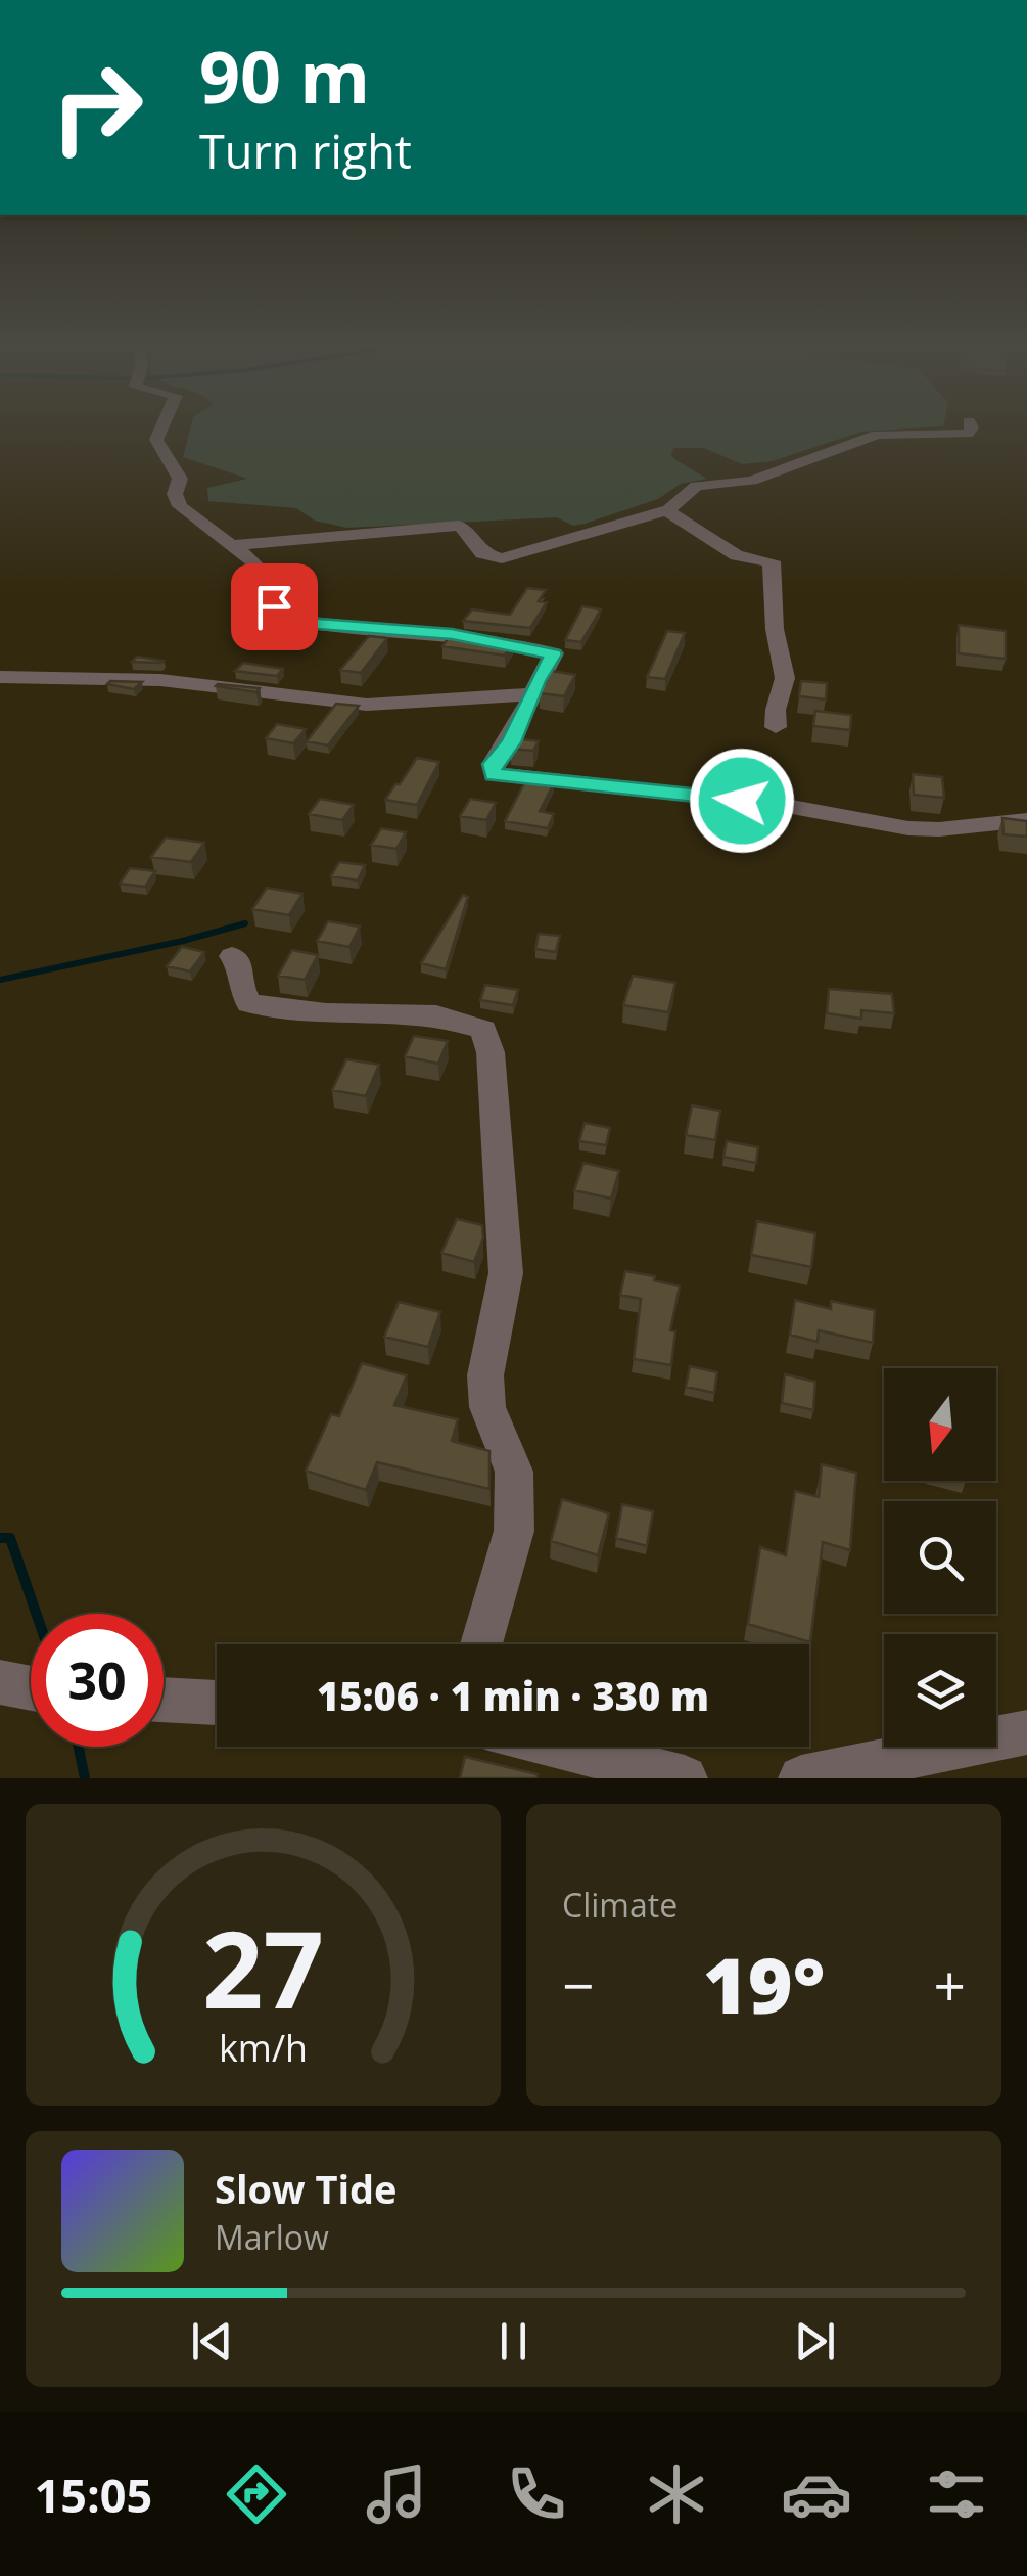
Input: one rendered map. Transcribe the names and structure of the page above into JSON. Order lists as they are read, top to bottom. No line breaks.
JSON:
{"north":"bottom","page":{"turn":["90 m","Turn right"],"limit":"30","trip":"15:06 · 1 min · 330 m","tile":"Climate","heat":["−","19°","+"],"song":["Slow Tide","Marlow"],"tabs":"15:05","gauge":["27","km/h"]}}
